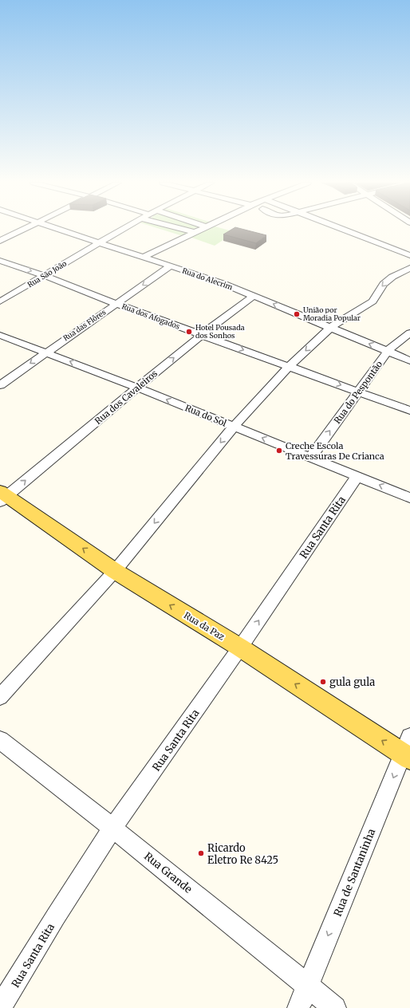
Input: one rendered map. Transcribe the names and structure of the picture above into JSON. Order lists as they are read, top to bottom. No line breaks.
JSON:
{"streets":{"main road":["Rua da Paz"],"street":["Rua São João","Rua do Alecrim","Rua dos Afogados","Rua das Flôres","Rua do Pespontão","Rua dos Cavaleiros","Rua do Sol","Rua Santa Rita","Rua Grande","Rua de Santaninha"]},"crossings":[["Rua São João","Rua do Alecrim"],["Rua São João","Rua dos Afogados"],["Rua do Alecrim","Rua das Flôres"],["Rua do Alecrim","Rua do Pespontão"],["Rua do Alecrim","Rua dos Cavaleiros"],["Rua dos Afogados","Rua das Flôres"],["Rua dos Afogados","Rua do Pespontão"],["Rua dos Afogados","Rua dos Cavaleiros"],["Rua das Flôres","Rua do Sol"],["Rua do Pespontão","Rua do Sol"],["Rua dos Cavaleiros","Rua do Sol"],["Rua dos Cavaleiros","Rua da Paz"],["Rua do Sol","Rua Santa Rita"],["Rua Santa Rita","Rua da Paz"],["Rua Santa Rita","Rua Grande"],["Rua da Paz","Rua de Santaninha"],["Rua Grande","Rua de Santaninha"]],"one_way":["Rua dos Afogados","Rua das Flôres","Rua do Sol","Rua da Paz","Rua de Santaninha"],"places":["União por Moradia Popular","Hotel Pousada dos Sonhos","Creche Escola Travessuras De Crianca","gula gula","Ricardo Eletro Re 8425"]}
